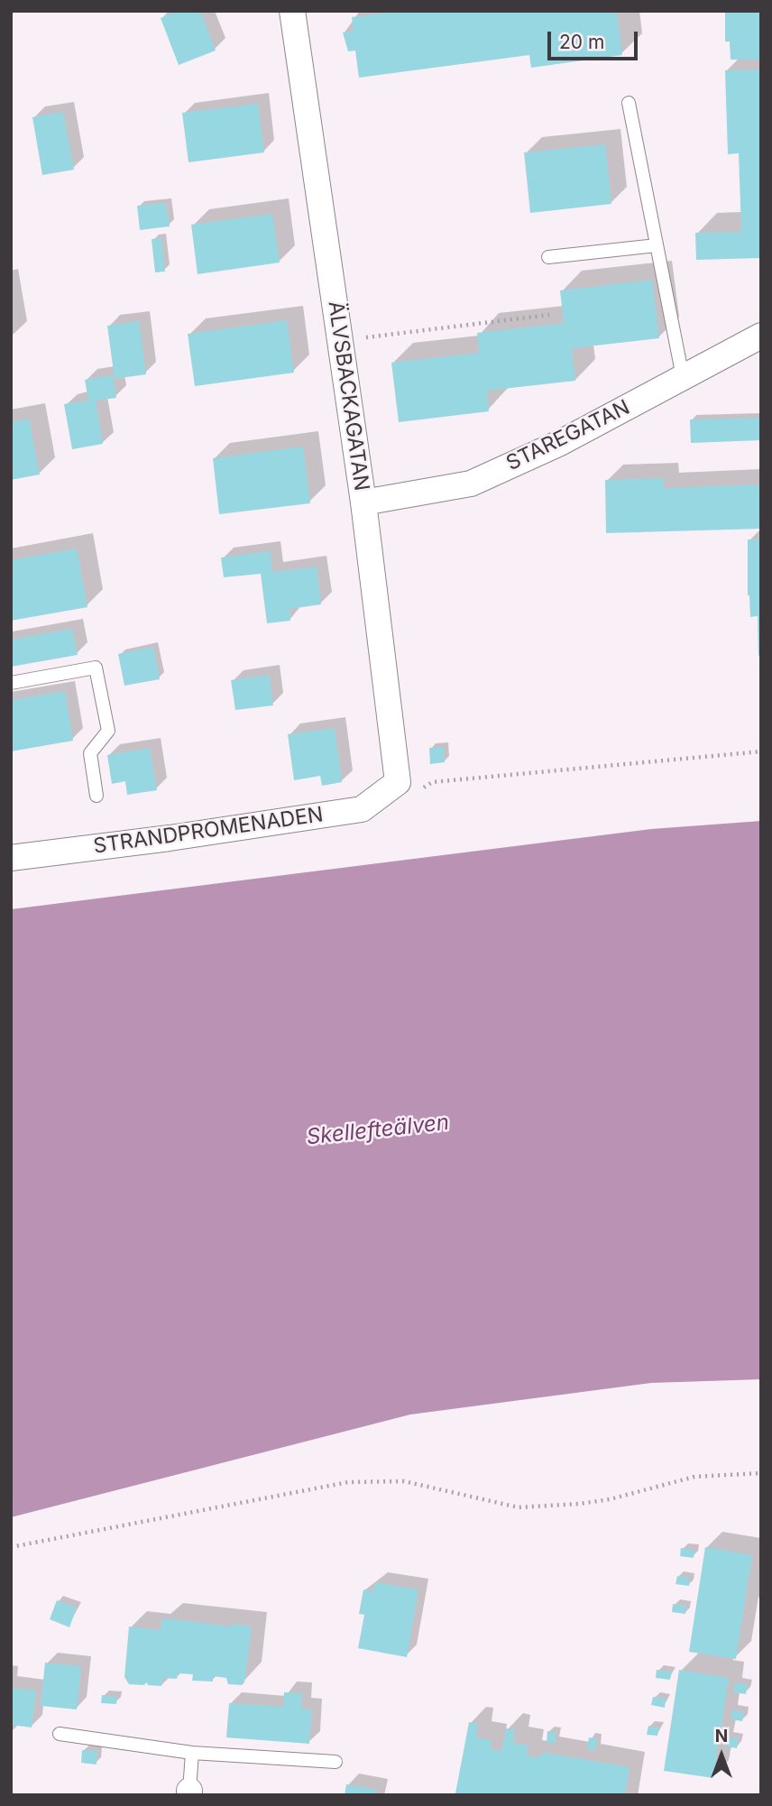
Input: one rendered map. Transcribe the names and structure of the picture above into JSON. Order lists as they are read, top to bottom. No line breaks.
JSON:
{"streets":{"street":["ÄLVSBACKAGATAN","STAREGATAN","STRANDPROMENADEN"]},"crossings":[["ÄLVSBACKAGATAN","STAREGATAN"],["ÄLVSBACKAGATAN","STRANDPROMENADEN"]],"water":["Skellefteälven"],"scale_bar":"20 m","north":"top"}
